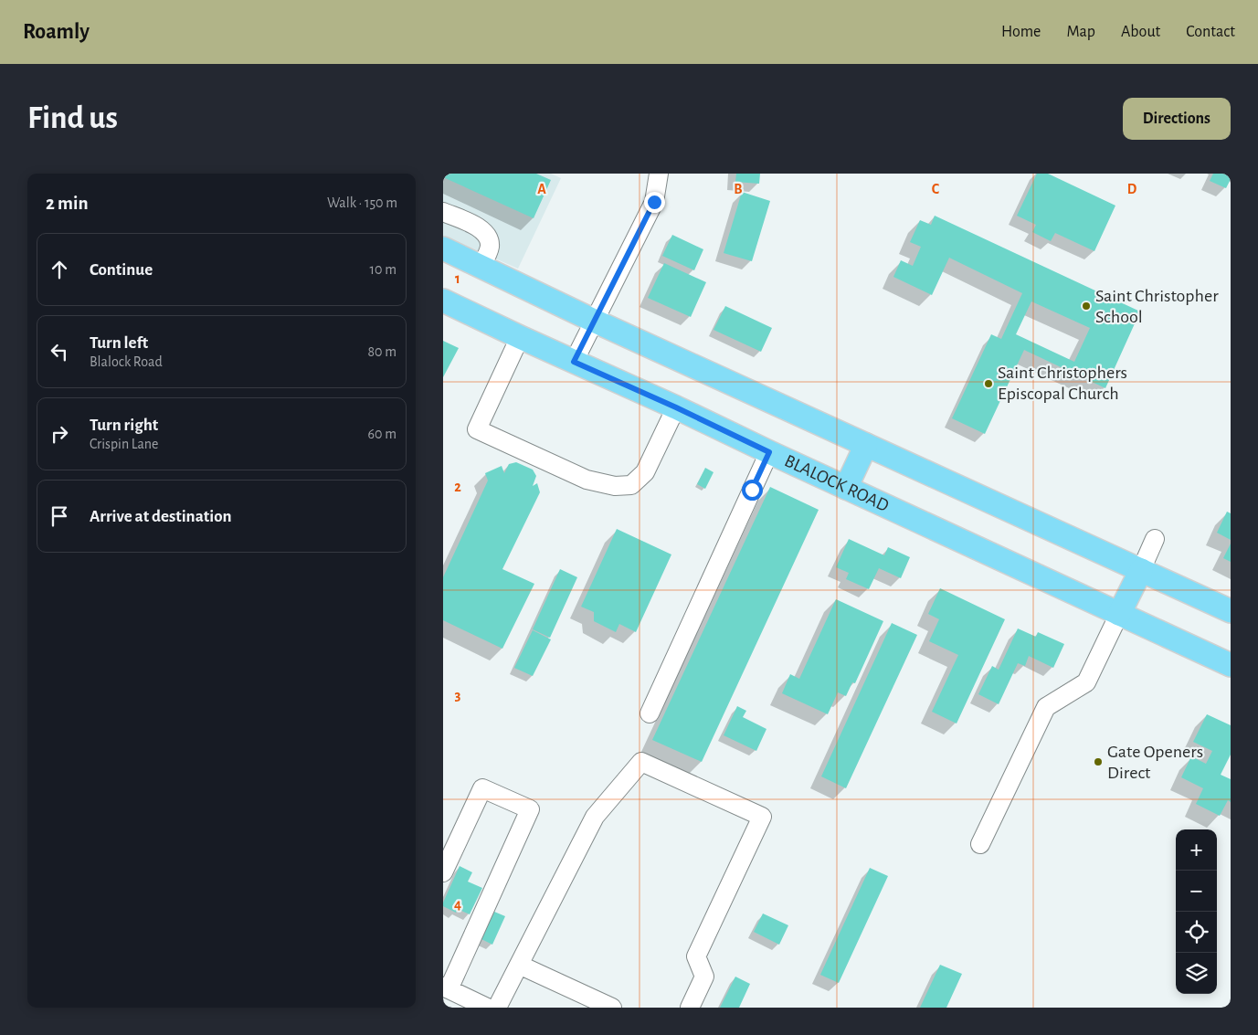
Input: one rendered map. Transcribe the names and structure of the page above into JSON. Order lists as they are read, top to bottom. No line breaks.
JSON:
{"streets":{"main road":["BLALOCK ROAD"]},"places":["Saint Christopher School","Saint Christophers Episcopal Church","Gate Openers Direct"],"page":{"header":"Roamly","nav":["Home","Map","About","Contact"],"buttons":"Directions","title":"Find us","heading":["2 min","Walk · 150 m"],"list":[["Continue","10 m"],["Turn left","Blalock Road","80 m"],["Turn right","Crispin Lane","60 m"],"Arrive at destination"],"map_buttons":["+","−"]},"grid":{"columns":["A","B","C","D"],"rows":["1","2","3","4"]}}
